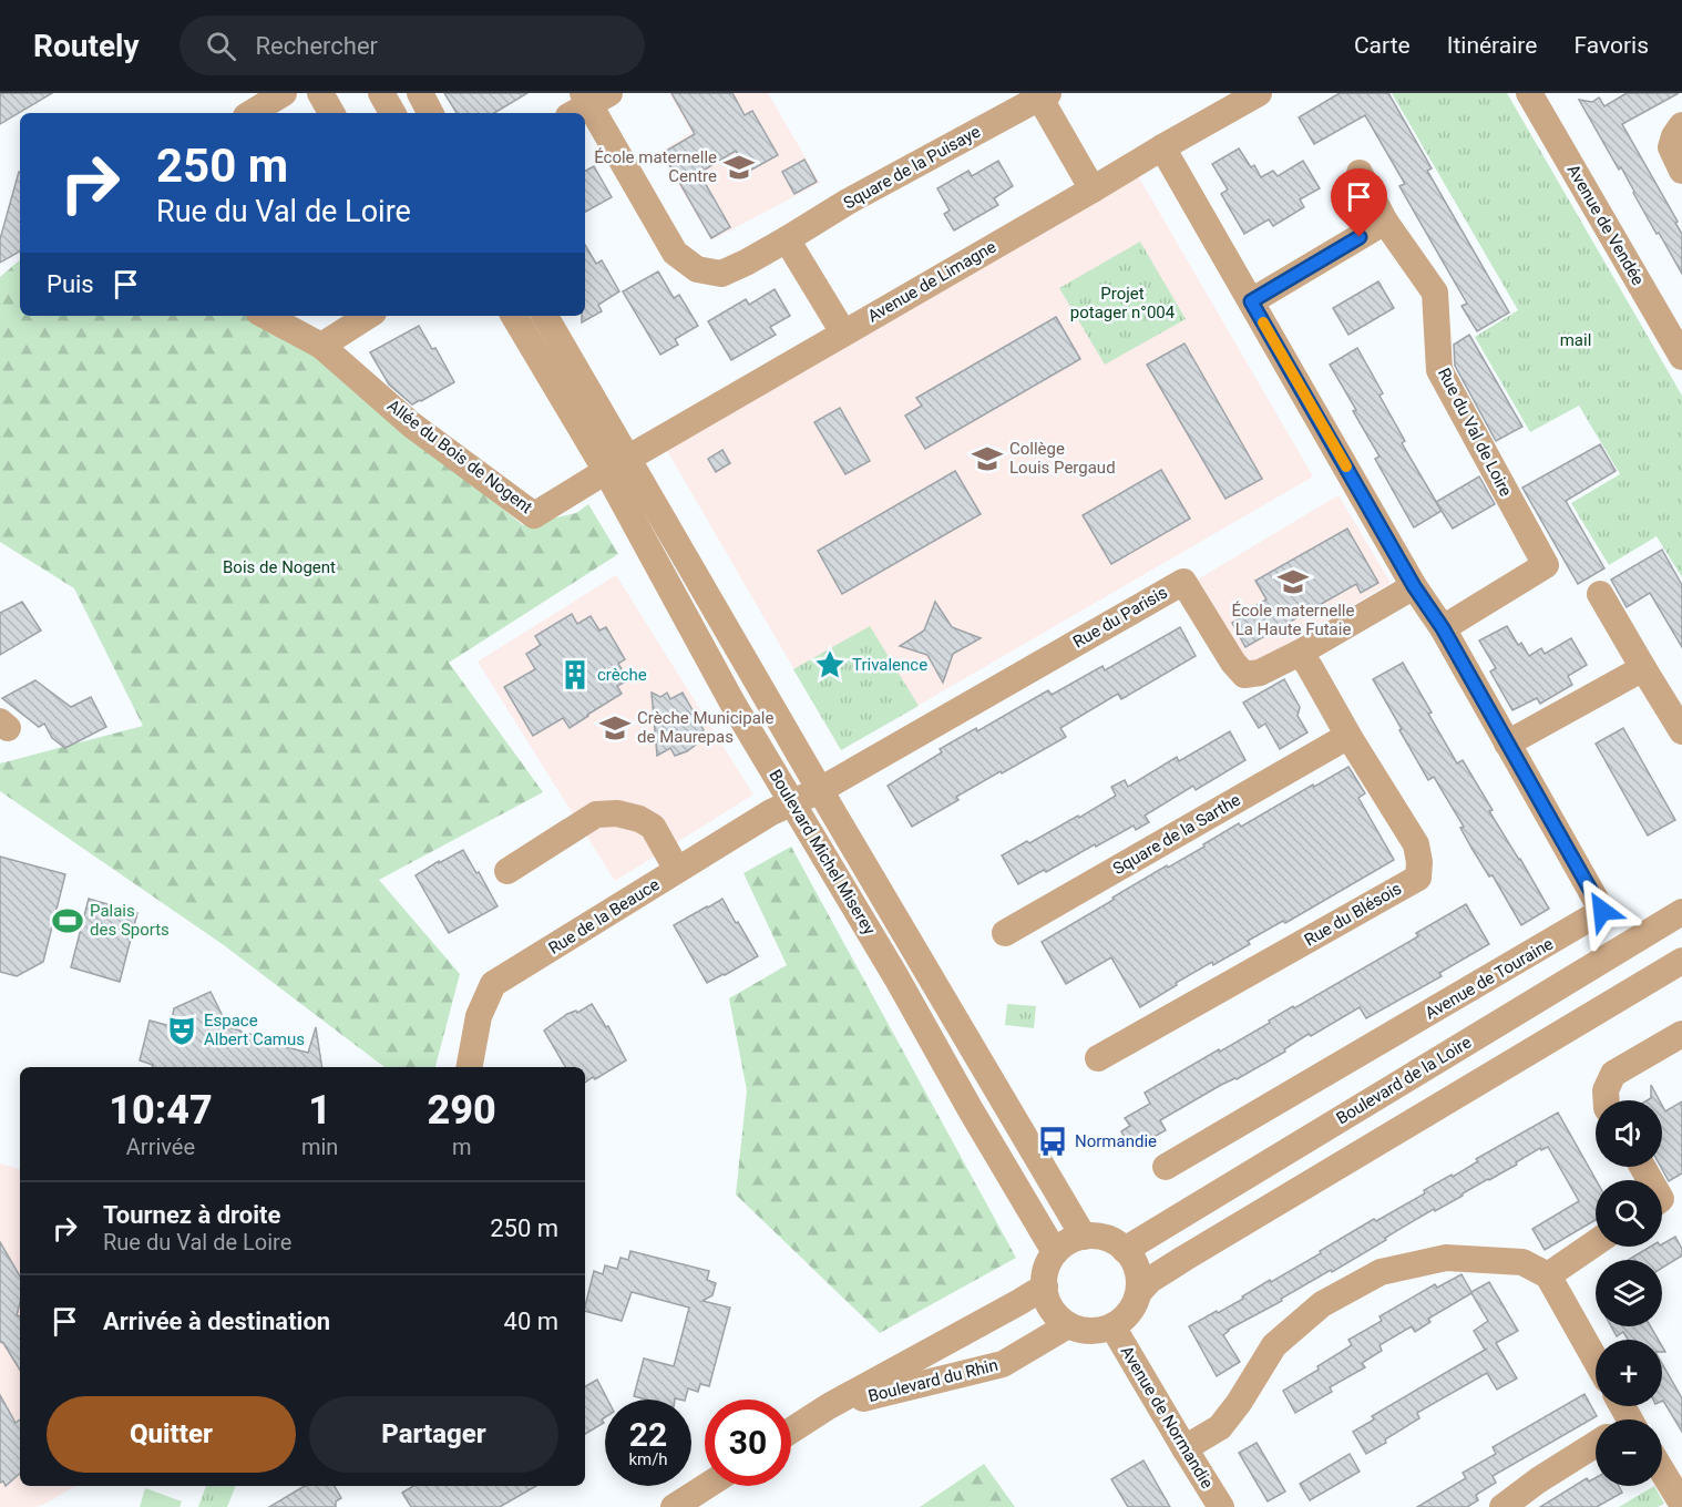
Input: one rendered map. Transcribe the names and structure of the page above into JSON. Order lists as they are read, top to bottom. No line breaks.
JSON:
{"streets":{"street":["Square de la Puisaye","Avenue de Vendée","Avenue de Limagne","Rue du Val de Loire","Allée du Bois de Nogent","Rue du Parisis","Square de la Sarthe","Boulevard Michel Miserey","Rue du Blésois","Rue de la Beauce","Avenue de Touraine","Boulevard de la Loire","Boulevard du Rhin","Avenue de Normandie"]},"crossings":[["Avenue de Limagne","Allée du Bois de Nogent"],["Avenue de Limagne","Boulevard Michel Miserey"],["Avenue de Limagne","Avenue de Touraine"],["Rue du Val de Loire","Avenue de Touraine"],["Allée du Bois de Nogent","Boulevard Michel Miserey"],["Rue du Parisis","Boulevard Michel Miserey"],["Rue du Parisis","Rue du Blésois"],["Rue du Parisis","Rue de la Beauce"],["Rue du Parisis","Avenue de Touraine"],["Square de la Sarthe","Rue du Blésois"],["Boulevard Michel Miserey","Rue de la Beauce"],["Boulevard Michel Miserey","Boulevard de la Loire"],["Boulevard Michel Miserey","Boulevard du Rhin"],["Boulevard Michel Miserey","Avenue de Normandie"],["Boulevard de la Loire","Boulevard du Rhin"],["Boulevard de la Loire","Avenue de Normandie"],["Boulevard du Rhin","Avenue de Normandie"]],"parks":["Projet potager n°004","mail","Bois de Nogent"],"places":{"school or university":["École maternelle Centre","Collège Louis Pergaud","École maternelle La Haute Futaie","Crèche Municipale de Maurepas"],"place":["Trivalence"],"building":["crèche"],"sports":["Palais des Sports"],"theatre":["Espace Albert Camus"],"bus stop":["Normandie"]},"page":{"header":"Routely","search":"Rechercher","nav":["Carte","Itinéraire","Favoris"],"turn":["250 m","Rue du Val de Loire"],"then":"Puis","eta":["10:47","Arrivée","1","min","290","m"],"map_buttons":["+","−"],"list":[{"name":"Tournez à droite","note":"Rue du Val de Loire","value":"250 m"},{"name":"Arrivée à destination","value":"40 m"}],"buttons":["Quitter","Partager"],"speed":"22 km/h","limit":"30"}}
